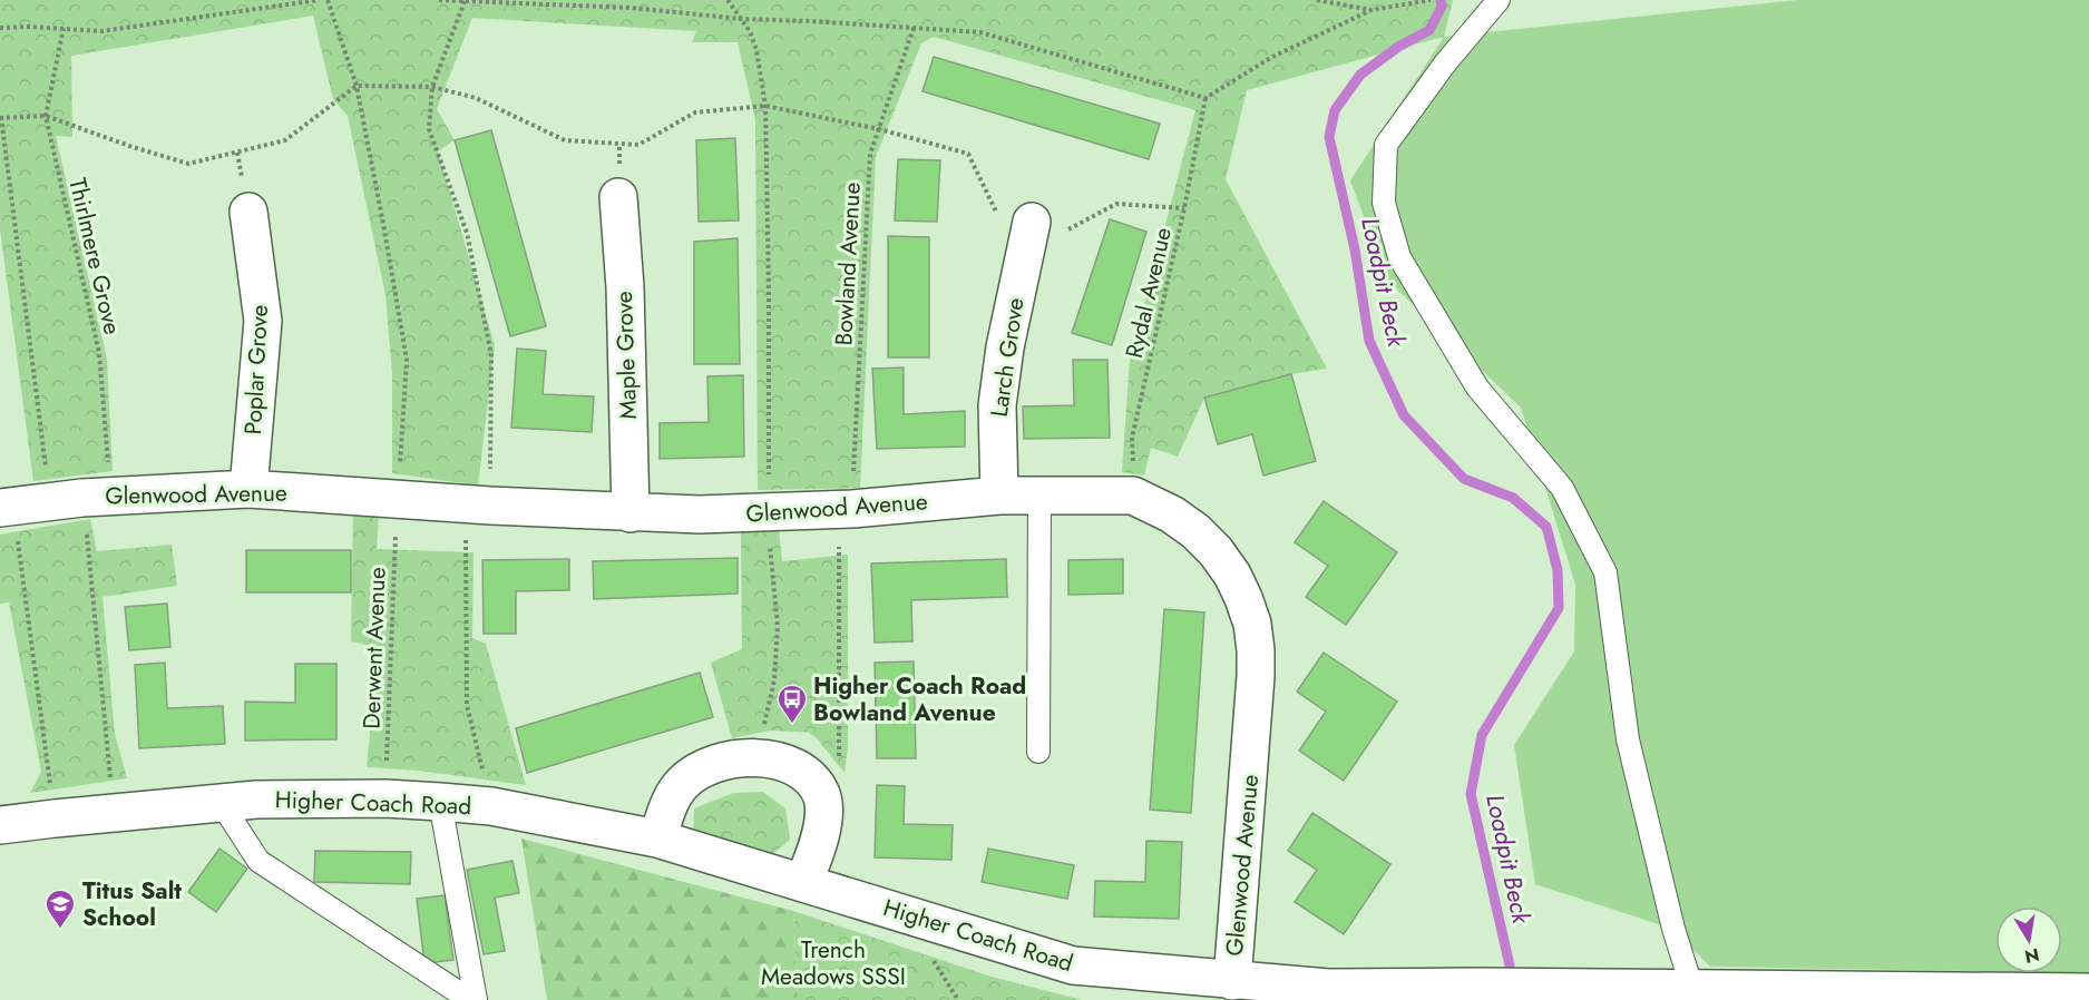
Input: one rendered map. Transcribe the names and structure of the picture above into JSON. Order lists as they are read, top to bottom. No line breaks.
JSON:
{"streets":{"street":["Maple Grove","Larch Grove","Poplar Grove","Glenwood Avenue","Higher Coach Road"],"path":["Thirlmere Grove","Bowland Avenue","Rydal Avenue","Derwent Avenue"]},"crossings":[["Thirlmere Grove","Glenwood Avenue"],["Bowland Avenue","Glenwood Avenue"],["Rydal Avenue","Glenwood Avenue"],["Maple Grove","Glenwood Avenue"],["Larch Grove","Glenwood Avenue"],["Poplar Grove","Glenwood Avenue"],["Glenwood Avenue","Derwent Avenue"],["Glenwood Avenue","Higher Coach Road"],["Derwent Avenue","Higher Coach Road"]],"water":["Loadpit Beck"],"parks":["Trench Meadows SSSI"],"places":{"bus stop":["Higher Coach Road Bowland Avenue"],"school or university":["Titus Salt School"]},"north":"bottom"}
